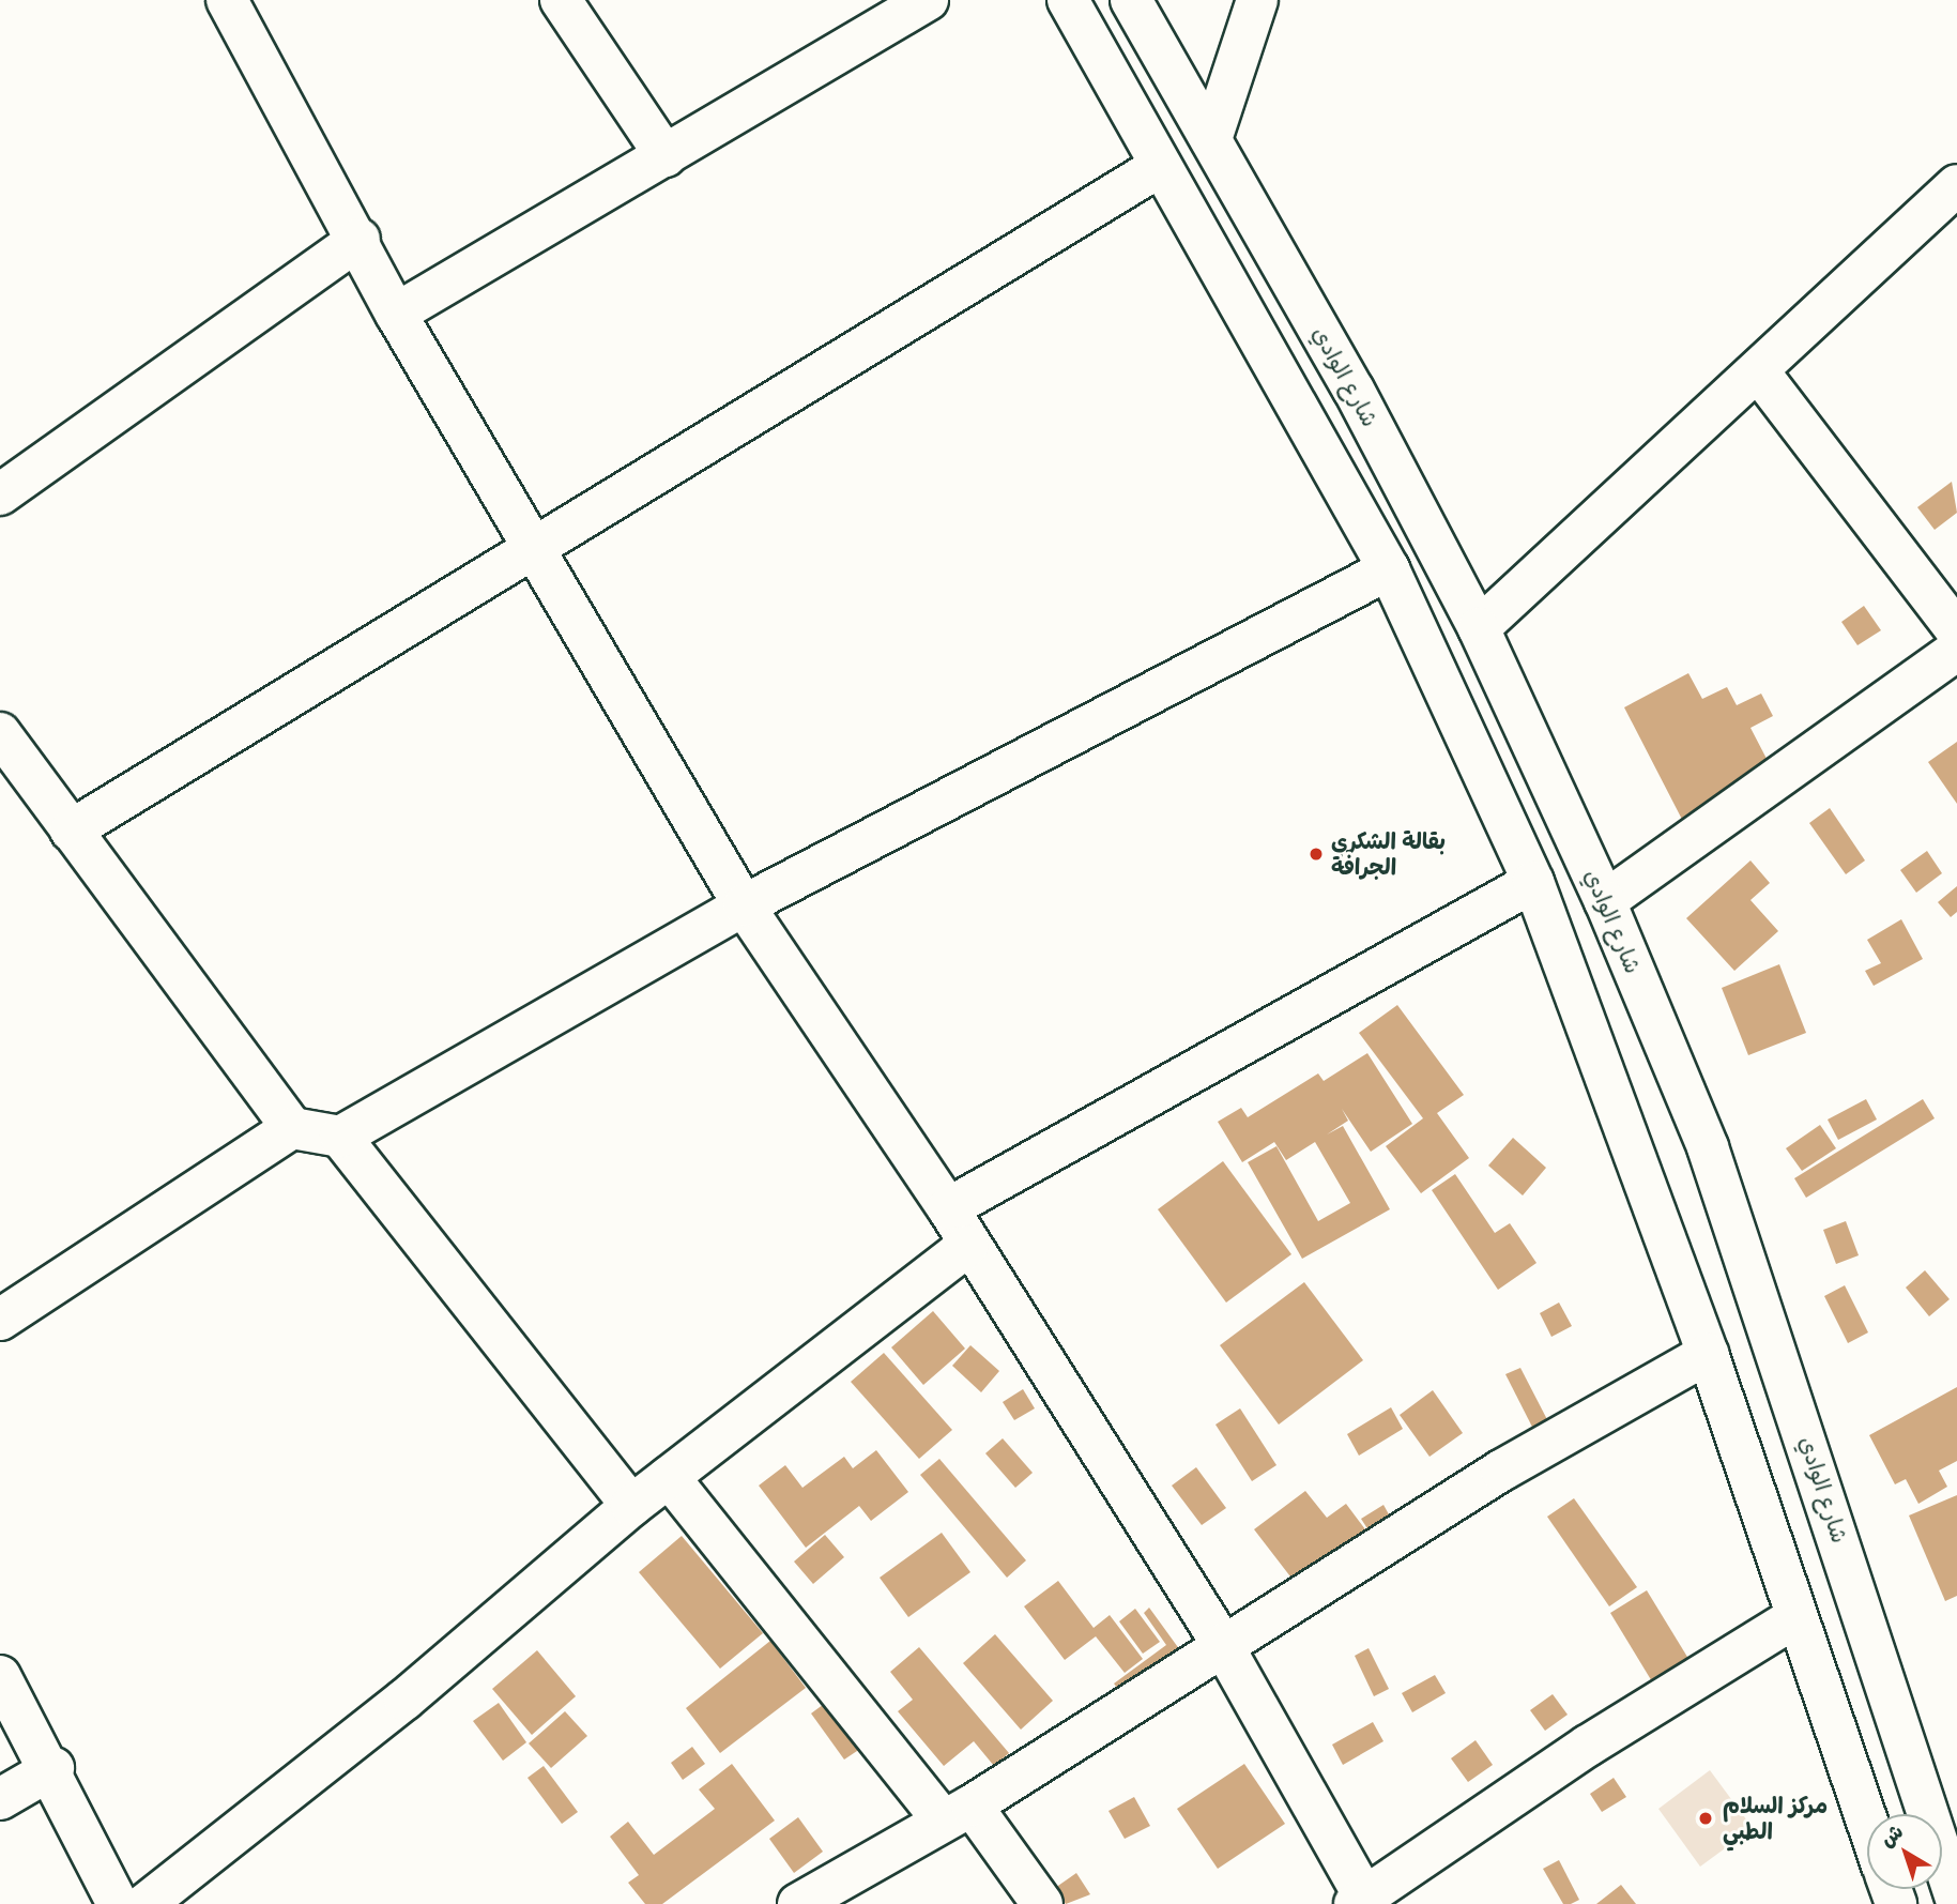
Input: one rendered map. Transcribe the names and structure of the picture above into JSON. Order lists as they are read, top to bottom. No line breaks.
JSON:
{"streets":{"street":["شارع الوادي"]},"places":["بقالة الشكري الجرافة","مركز السلام الطبي"],"north":"top left"}
